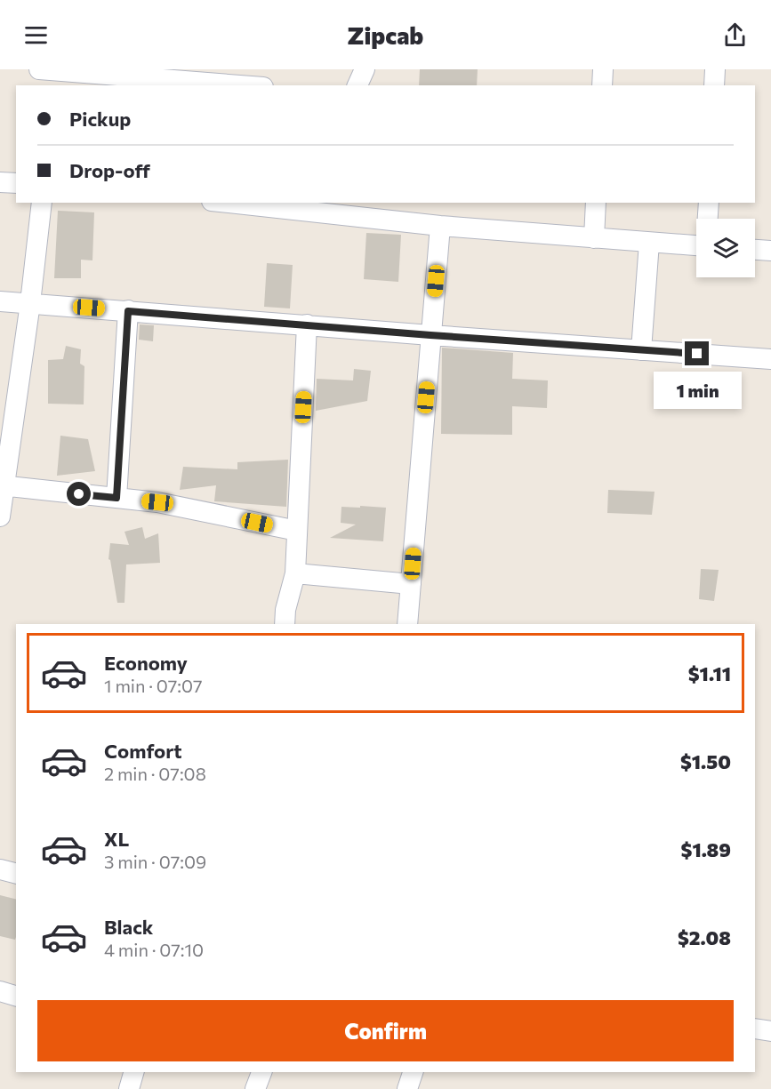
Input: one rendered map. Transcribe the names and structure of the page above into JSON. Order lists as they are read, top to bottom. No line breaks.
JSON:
{"page":{"header":"Zipcab","banner":["Pickup","Drop-off"],"bubble":"1 min","list":[{"name":"Economy","note":"1 min · 07:07","value":"$1.11"},{"name":"Comfort","note":"2 min · 07:08","value":"$1.50"},{"name":"XL","note":"3 min · 07:09","value":"$1.89"},{"name":"Black","note":"4 min · 07:10","value":"$2.08"}],"buttons":"Confirm"}}
